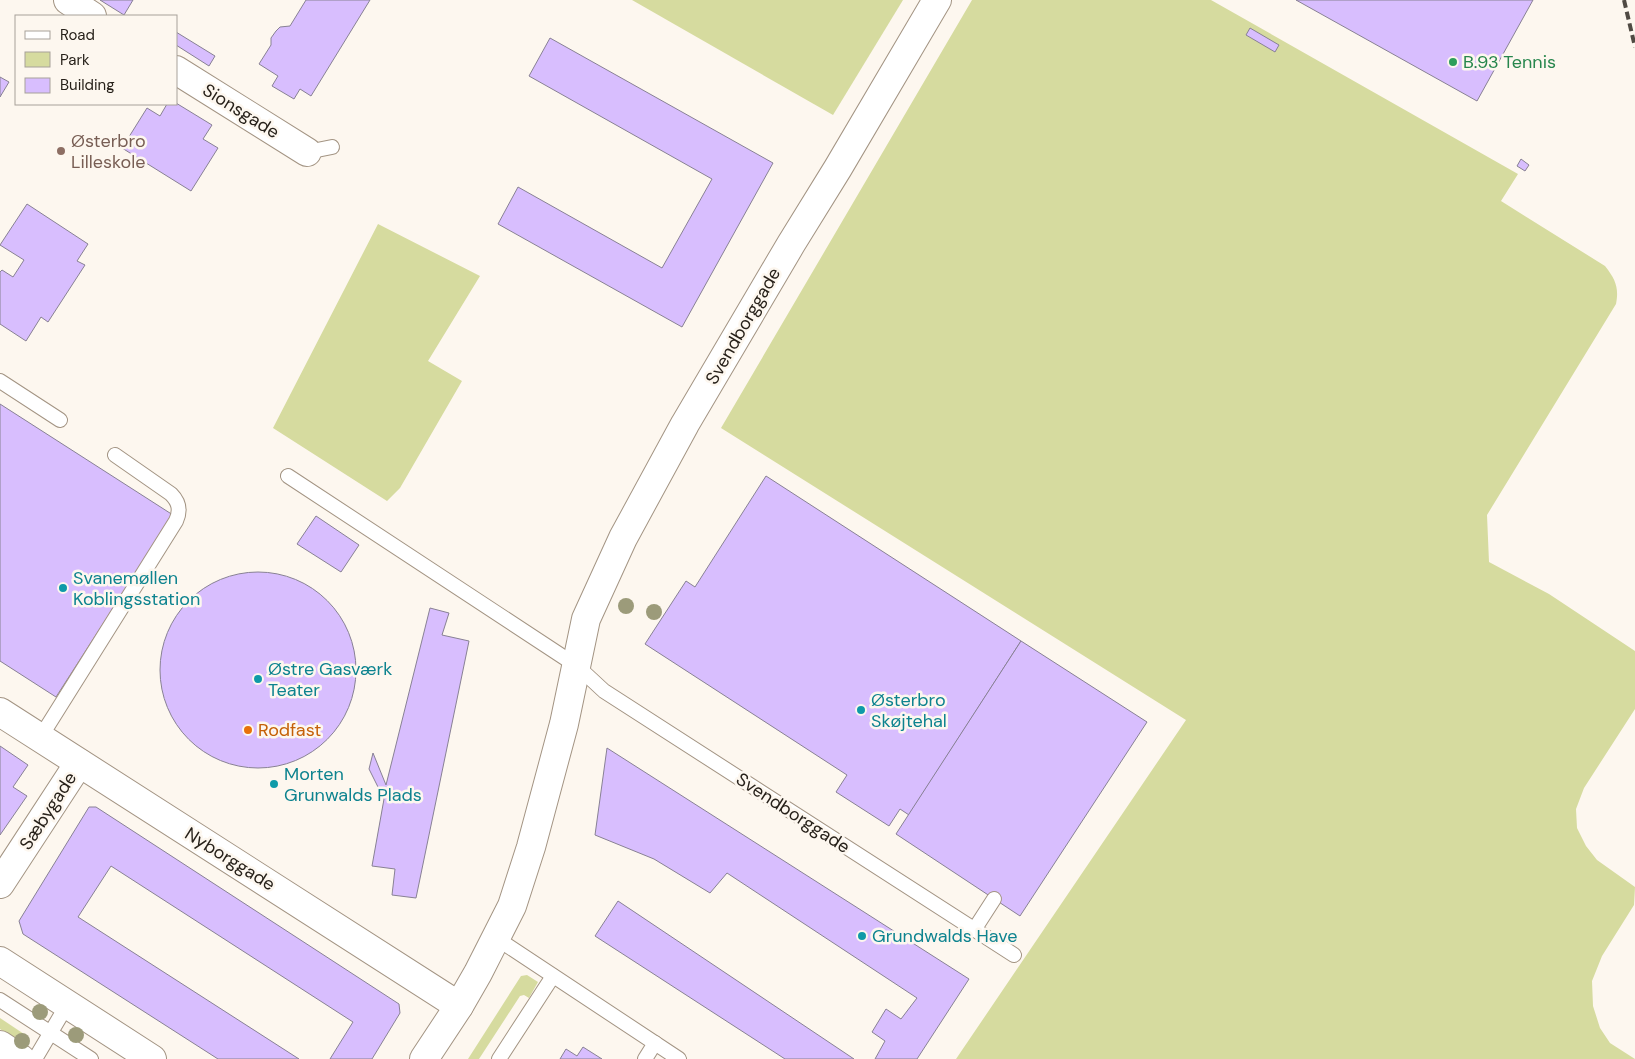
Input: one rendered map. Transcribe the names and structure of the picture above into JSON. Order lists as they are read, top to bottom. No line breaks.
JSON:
{"streets":{"street":["Sionsgade","Svendborggade","Sæbygade","Nyborggade"]},"crossings":[["Svendborggade","Nyborggade"],["Sæbygade","Nyborggade"]],"places":["B.93 Tennis","Østerbro Lilleskole","Svanemøllen Koblingsstation","Østre Gasværk Teater","Østerbro Skøjtehal","Rodfast","Morten Grunwalds Plads","Grundwalds Have"],"legend":["Road","Park","Building"]}
